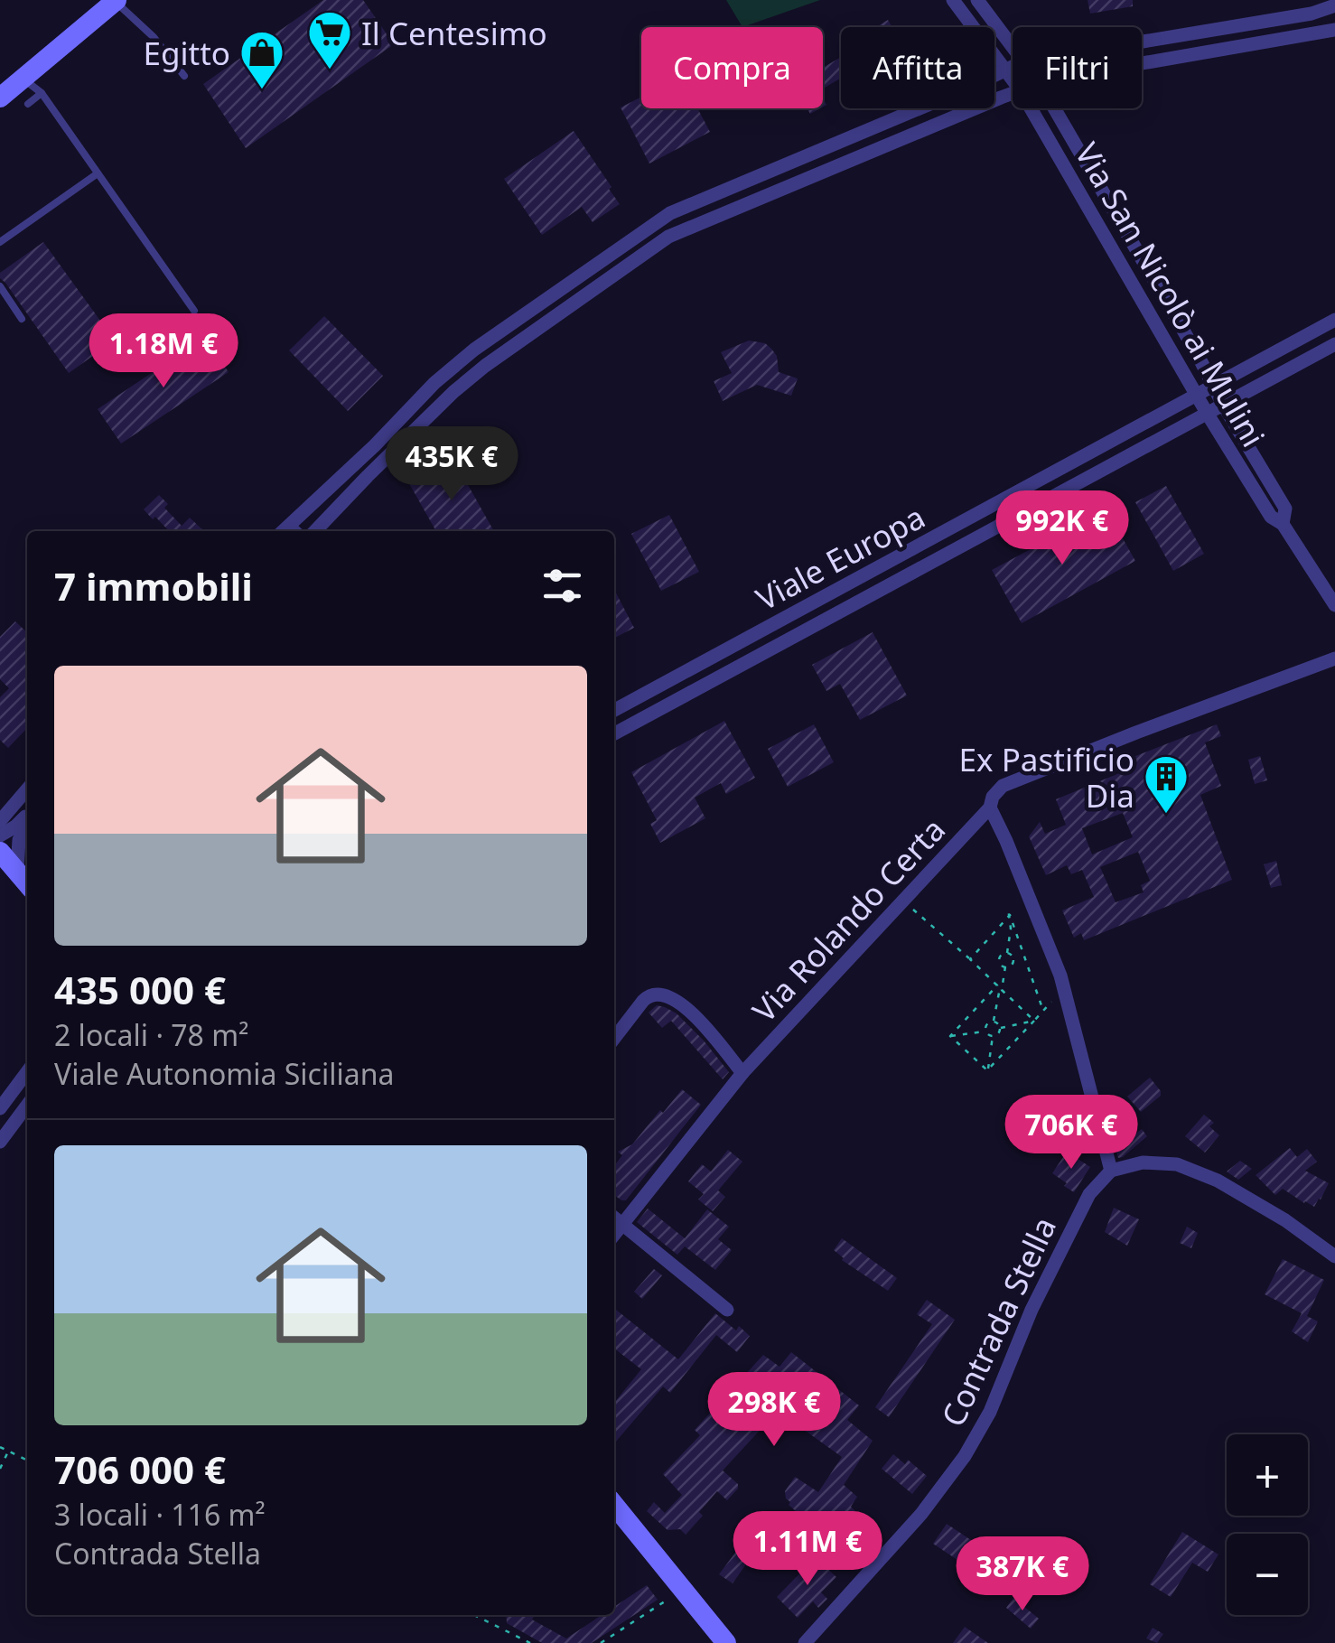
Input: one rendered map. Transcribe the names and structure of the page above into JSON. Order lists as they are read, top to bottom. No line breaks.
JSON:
{"streets":{"street":["Via San Nicolò ai Mulini","Viale Europa","Via Rolando Certa","Contrada Stella"]},"crossings":[["Via San Nicolò ai Mulini","Viale Europa"]],"places":{"supermarket":["Il Centesimo"],"shop":["Egitto"],"building":["Ex Pastificio Dia"]},"page":{"chip":["Compra","Affitta","Filtri"],"price":["1.18M €","435K €","992K €","706K €","298K €","1.11M €","387K €"],"heading":"7 immobili","list":[{"name":"435 000 €","note":"2 locali · 78 m² · Viale Autonomia Siciliana"},{"name":"706 000 €","note":"3 locali · 116 m² · Contrada Stella"}],"map_buttons":["+","−"]}}
